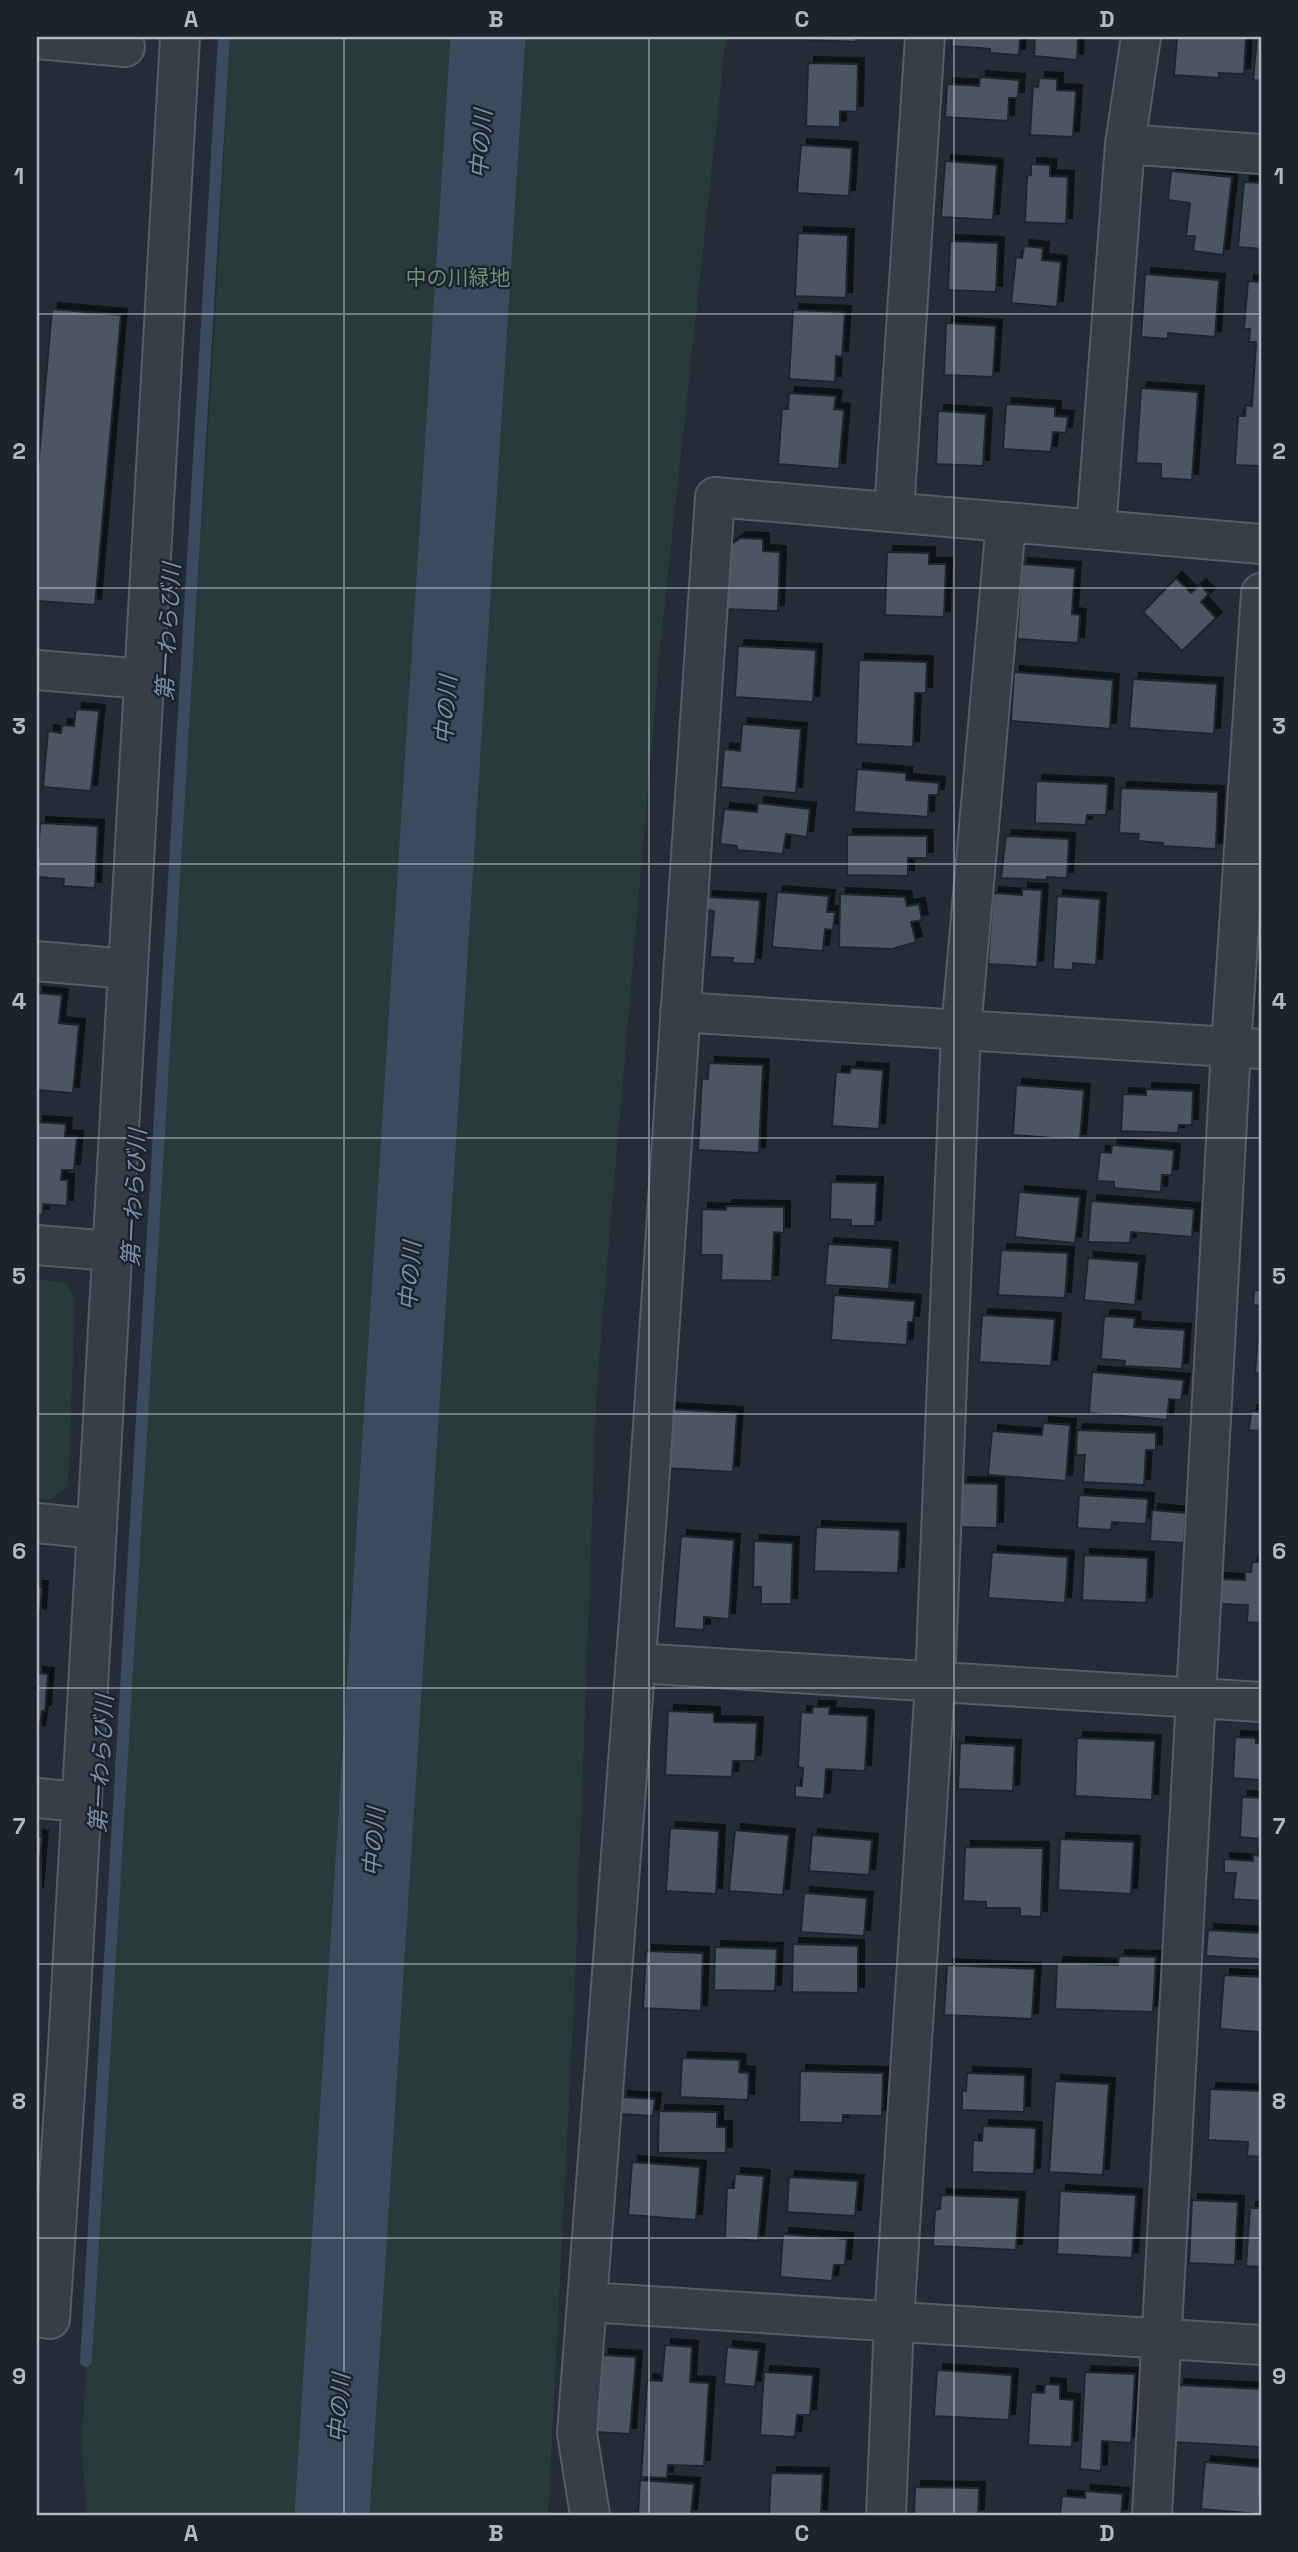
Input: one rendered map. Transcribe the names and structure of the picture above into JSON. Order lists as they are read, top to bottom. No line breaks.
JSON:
{"water":["中の川","第一わらび川"],"parks":["中の川緑地"],"grid":{"columns":["A","B","C","D"],"rows":["1","2","3","4","5","6","7","8","9"]}}
